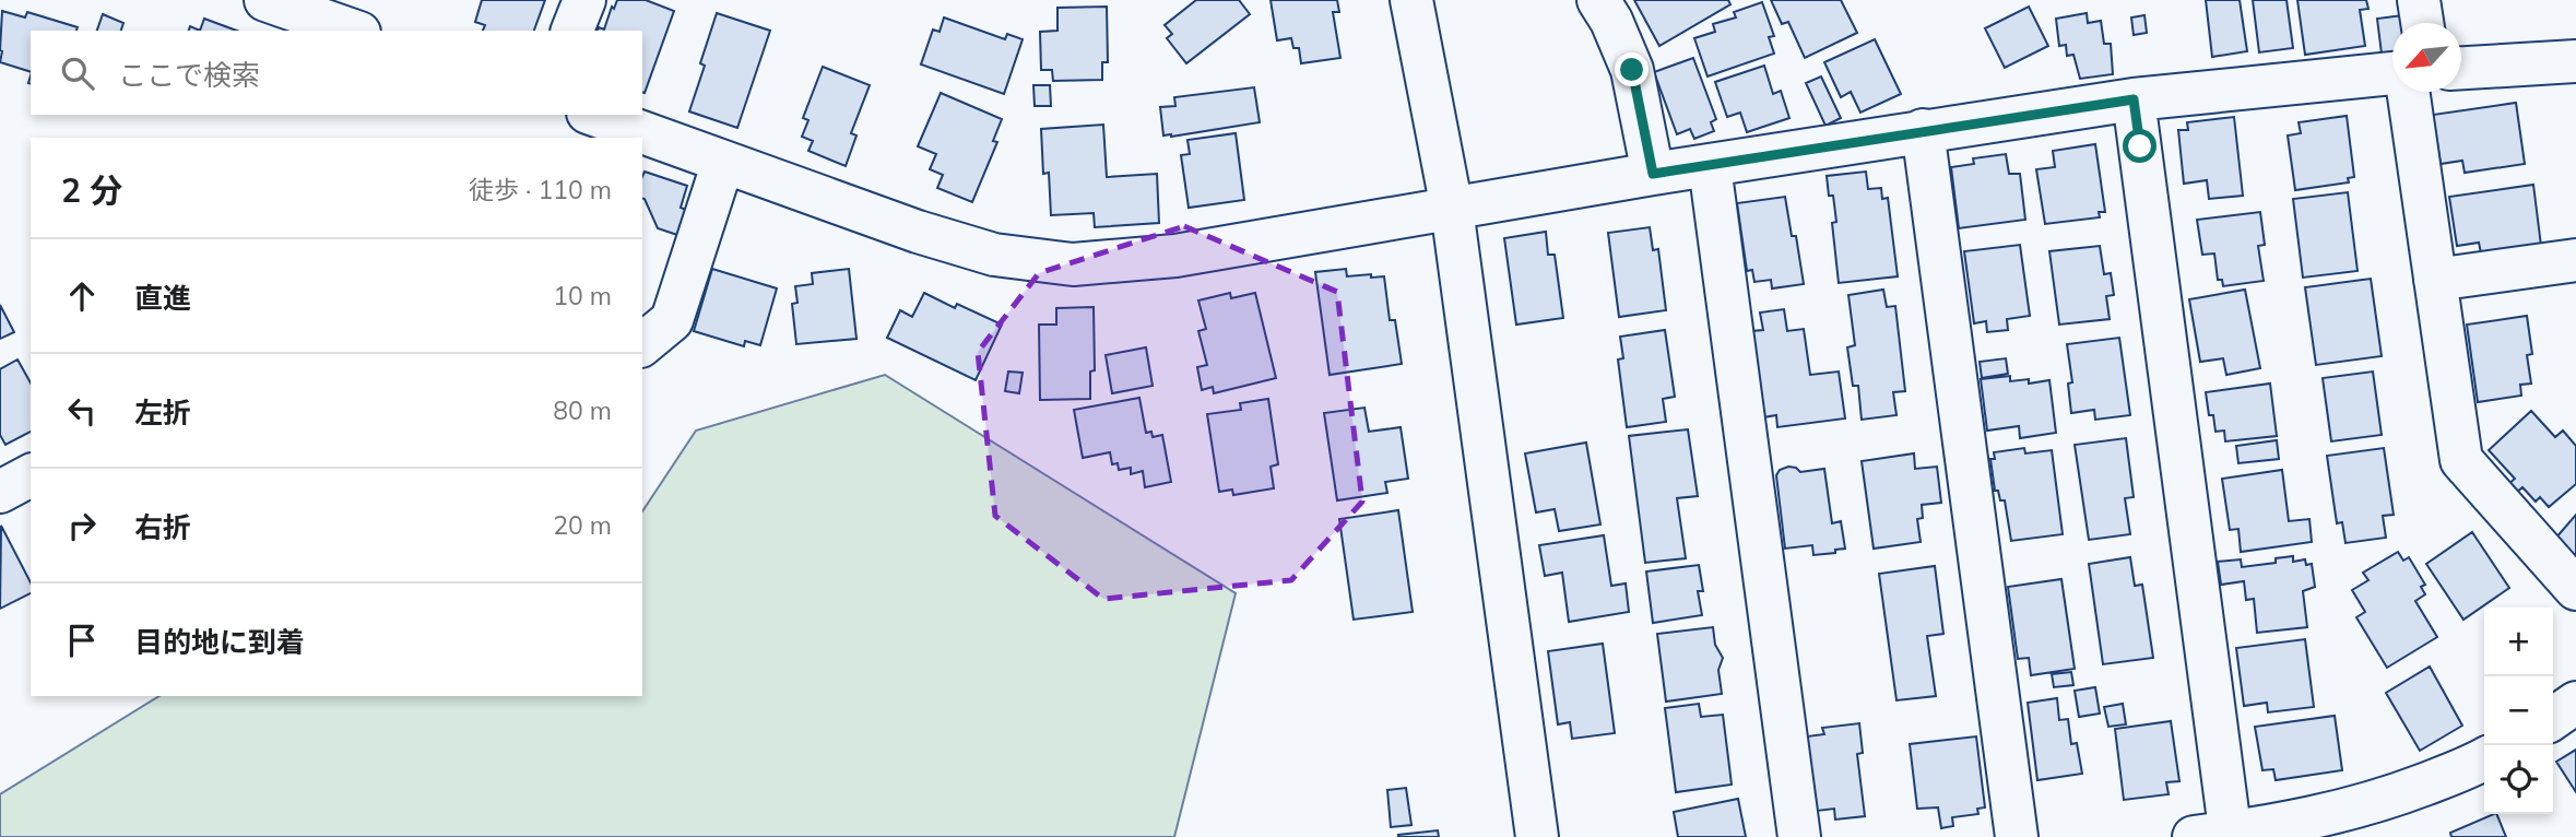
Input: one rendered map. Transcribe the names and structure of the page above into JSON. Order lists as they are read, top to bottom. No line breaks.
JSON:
{"north":"bottom left","page":{"search":"ここで検索","heading":["2 分","徒歩 · 110 m"],"list":[["直進","10 m"],["左折","80 m"],["右折","20 m"],"目的地に到着"],"map_buttons":["+","−"]}}
